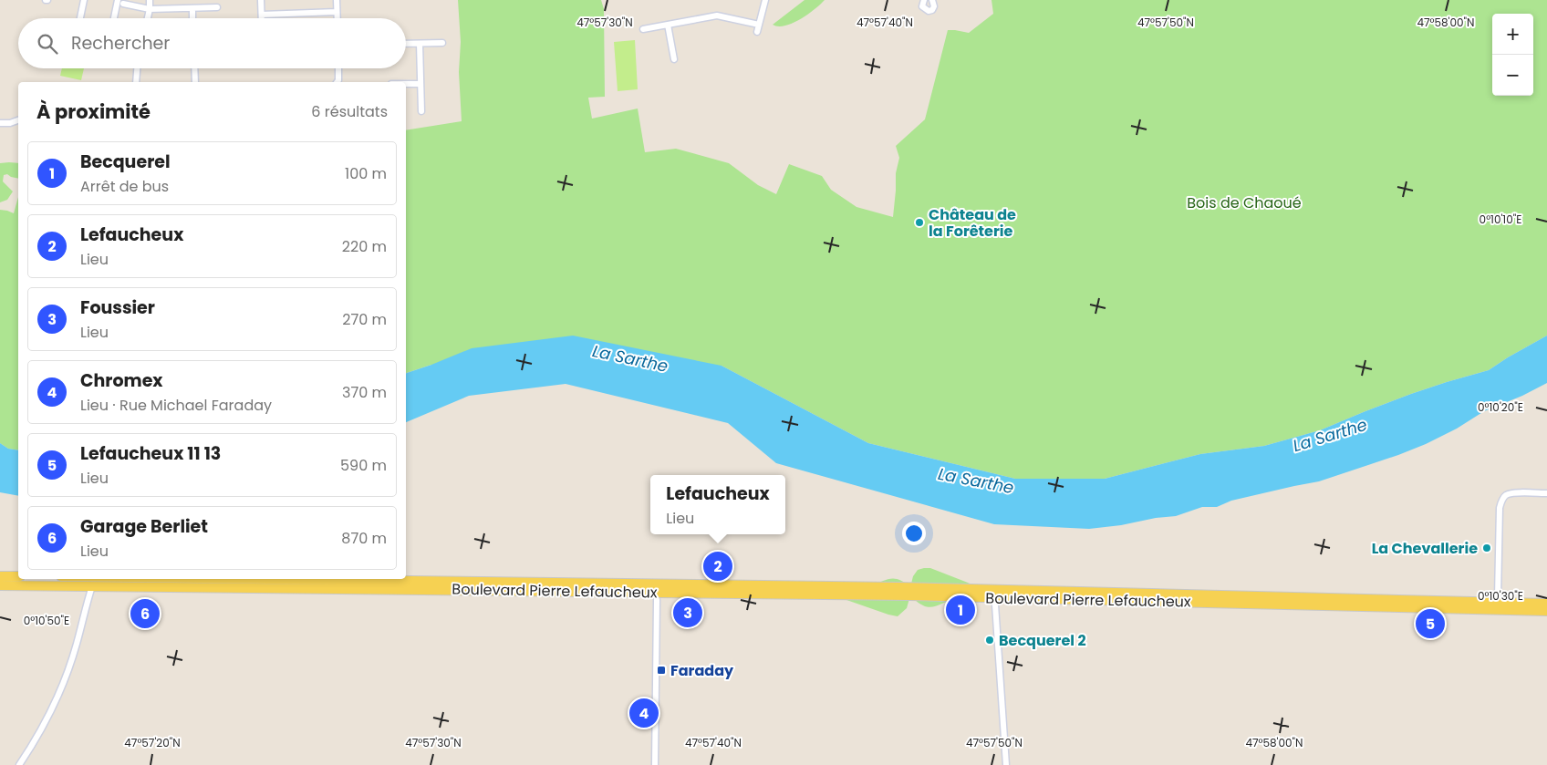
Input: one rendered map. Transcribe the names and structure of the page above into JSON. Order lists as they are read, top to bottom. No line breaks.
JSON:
{"streets":{"main road":["Boulevard Pierre Lefaucheux"]},"water":["La Sarthe"],"parks":["Bois de Chaoué"],"places":{"other":["Château de la Forêterie","La Chevallerie","Becquerel 2"],"transit":["Faraday"]},"page":{"map_buttons":["+","−"],"search":"Rechercher","heading":["À proximité","6 résultats"],"list":[{"mark":"1","name":"Becquerel","note":"Arrêt de bus","value":"100 m"},{"mark":"2","name":"Lefaucheux","note":"Lieu","value":"220 m"},{"mark":"3","name":"Foussier","note":"Lieu","value":"270 m"},{"mark":"4","name":"Chromex","note":"Lieu · Rue Michael Faraday","value":"370 m"},{"mark":"5","name":"Lefaucheux 11 13","note":"Lieu","value":"590 m"},{"mark":"6","name":"Garage Berliet","note":"Lieu","value":"870 m"}],"popup":["Lefaucheux","Lieu"],"pins":["2","1","3","6","5","4"]},"coordinates":["47°57'30\"N","47°58'00\"N","47°57'40\"N","47°57'50\"N","0°10'10\"E","0°10'20\"E","0°10'30\"E","0°10'50\"E","47°57'20\"N"]}
